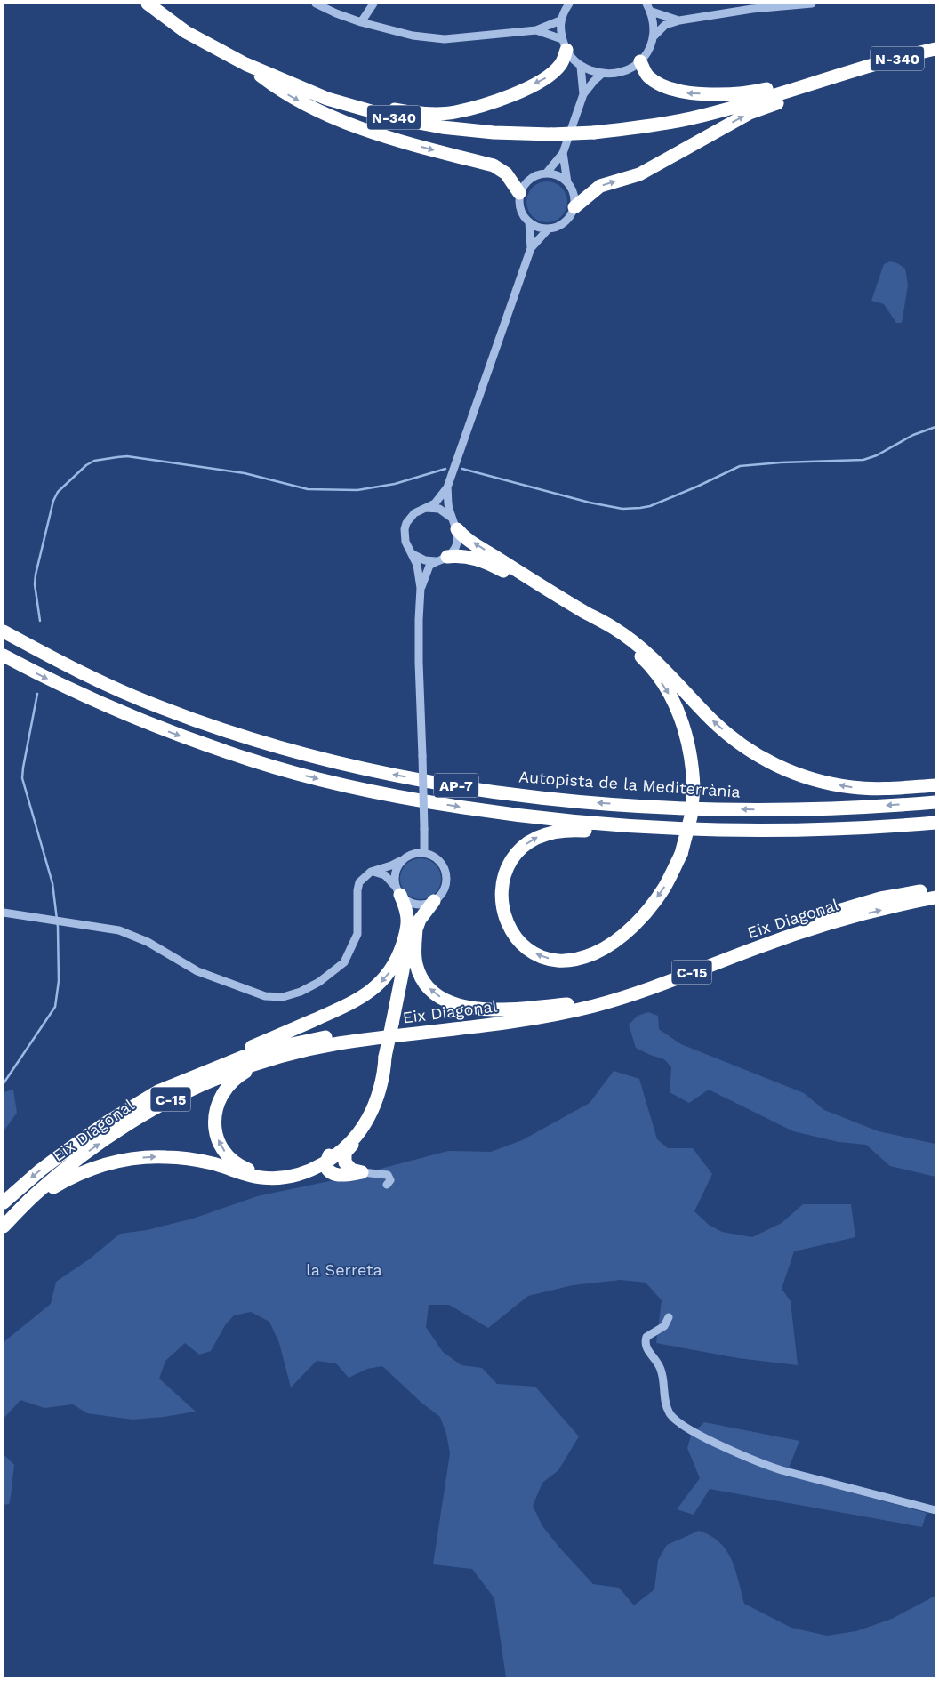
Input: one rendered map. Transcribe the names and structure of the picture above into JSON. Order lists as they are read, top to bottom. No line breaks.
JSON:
{"streets":{"highway":["N-340","Autopista de la Mediterrània","AP-7","Eix Diagonal","C-15"]},"parks":["la Serreta"]}
